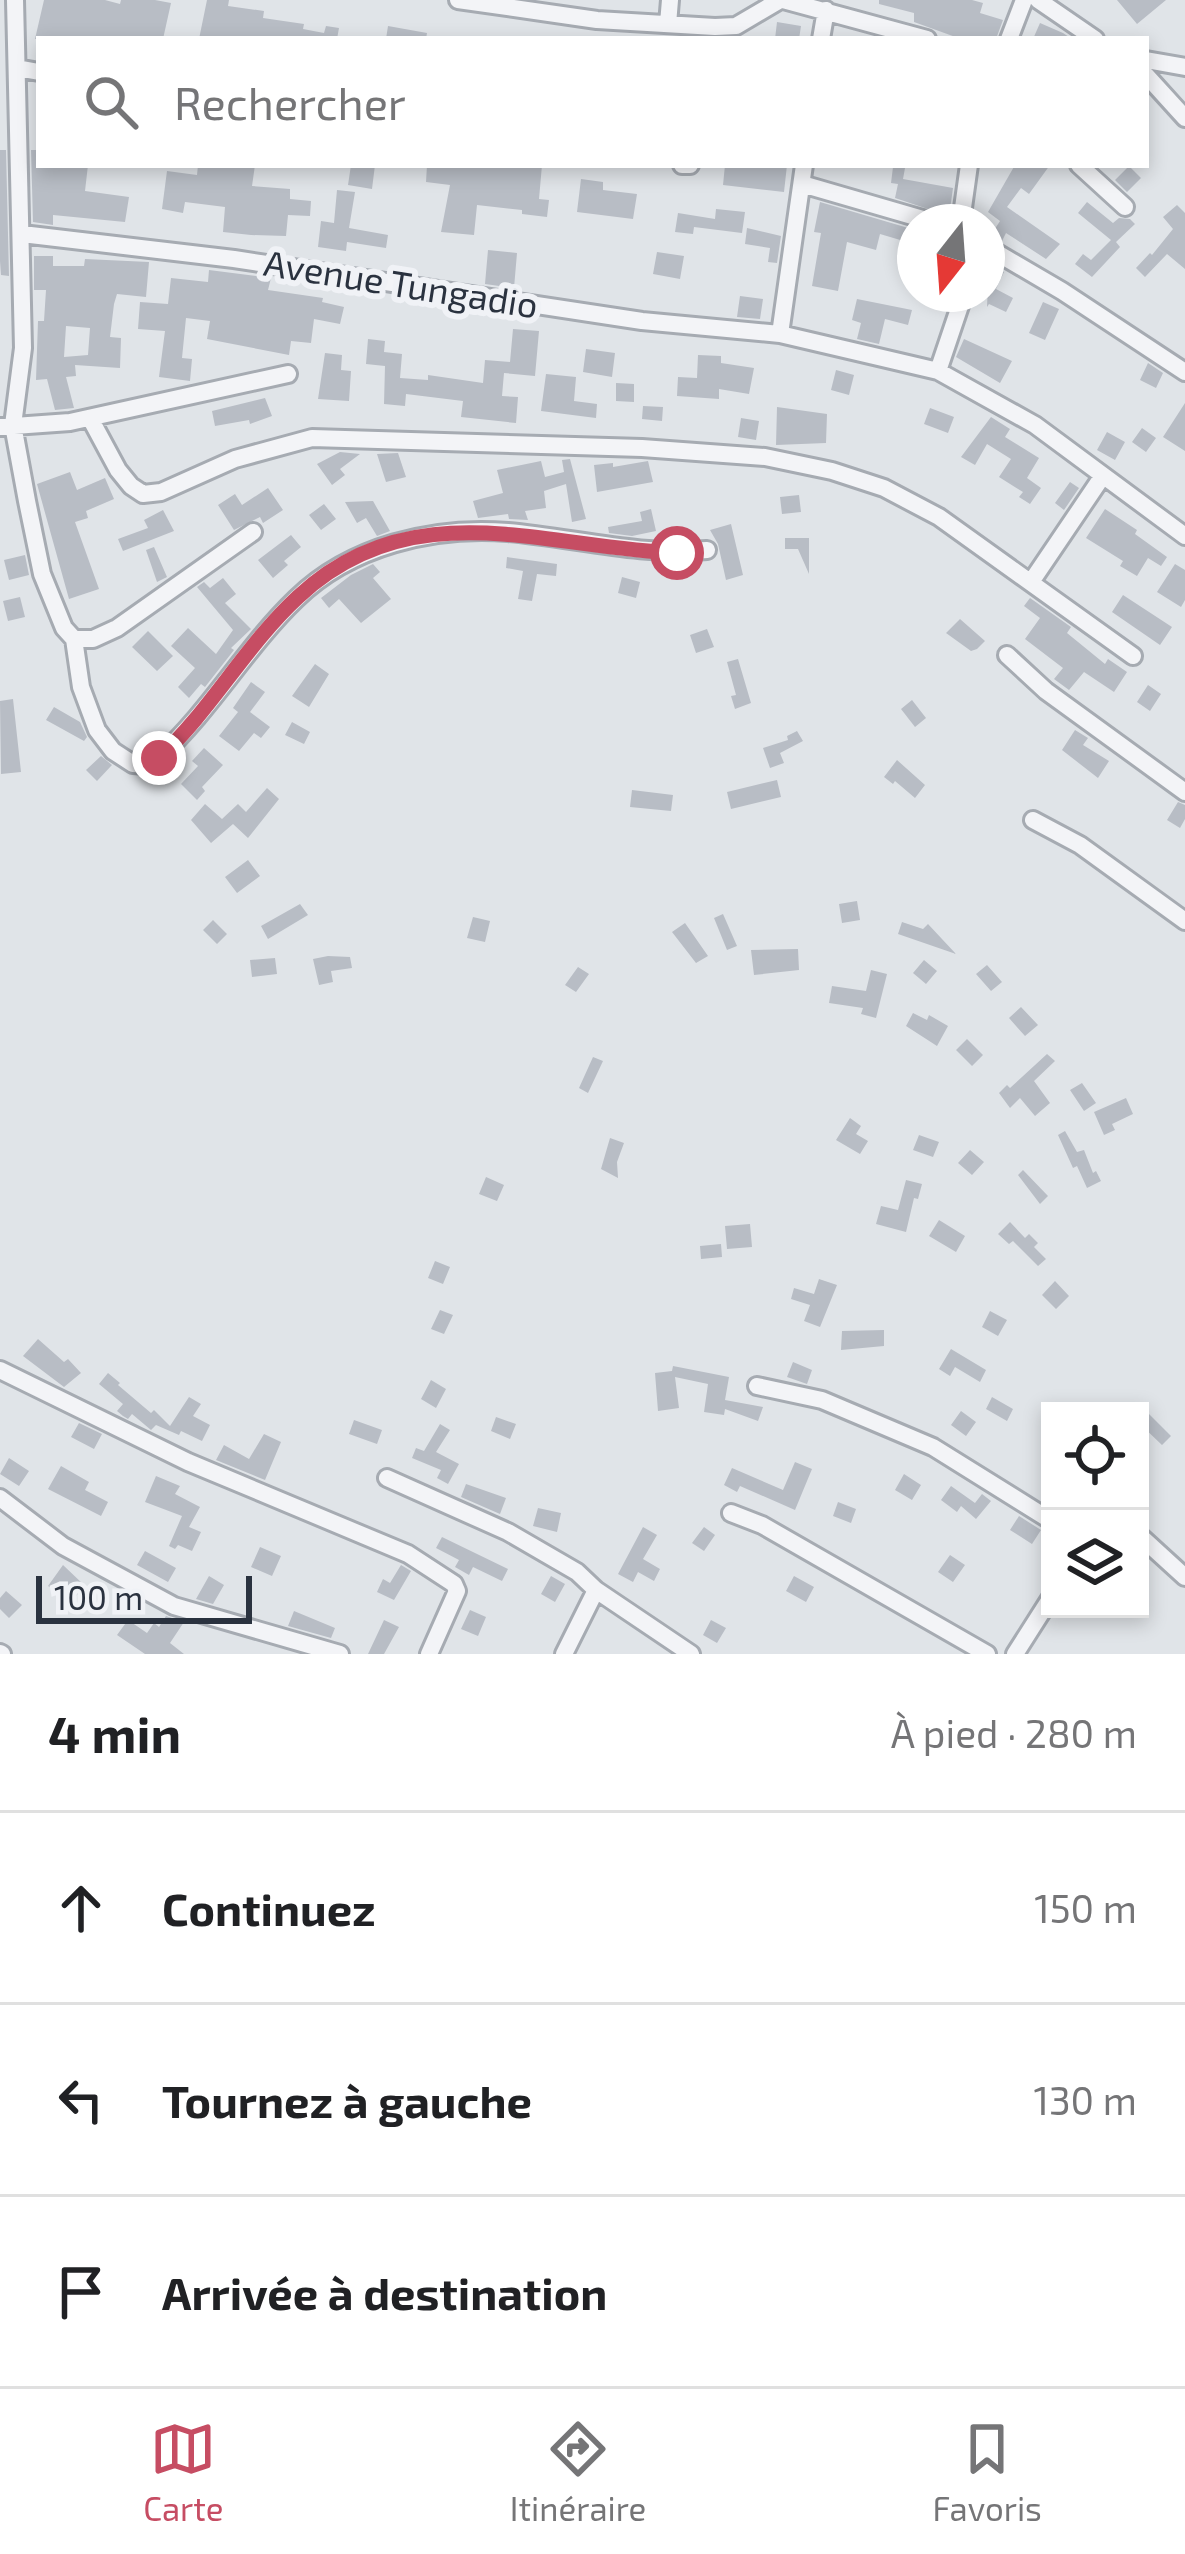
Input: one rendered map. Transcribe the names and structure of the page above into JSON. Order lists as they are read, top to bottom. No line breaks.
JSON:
{"streets":{"street":["Avenue Tungadio"]},"scale_bar":"100 m","north":"bottom","page":{"search":"Rechercher","scale":"100 m","heading":["4 min","À pied · 280 m"],"list":[["Continuez","150 m"],["Tournez à gauche","130 m"],"Arrivée à destination"],"nav":["Carte","Itinéraire","Favoris"]}}
